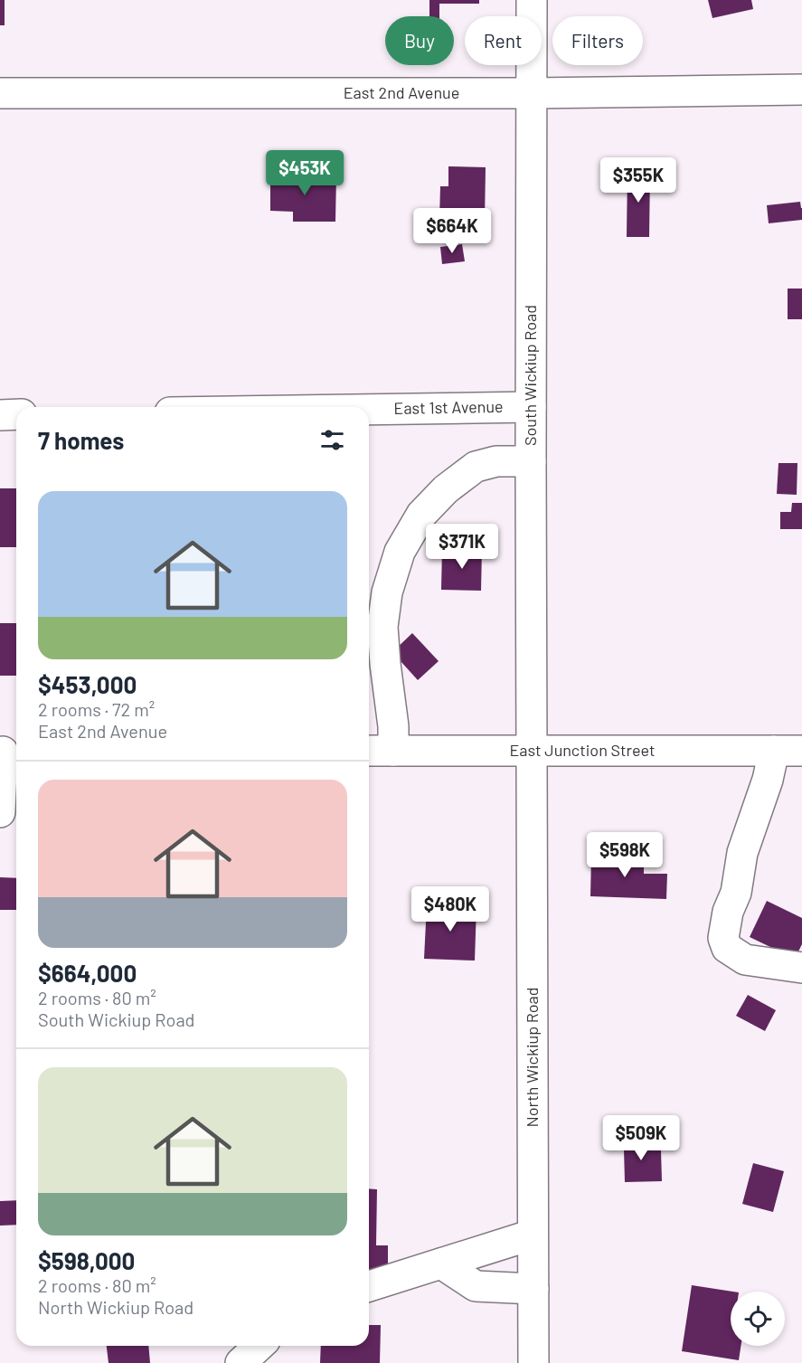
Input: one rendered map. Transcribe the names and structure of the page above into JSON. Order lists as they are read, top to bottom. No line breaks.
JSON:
{"streets":{"street":["East 2nd Avenue","South Wickiup Road","East 1st Avenue","East Junction Street","North Wickiup Road"]},"crossings":[["East 2nd Avenue","South Wickiup Road"],["South Wickiup Road","East 1st Avenue"],["South Wickiup Road","East Junction Street"],["South Wickiup Road","North Wickiup Road"],["East Junction Street","North Wickiup Road"]],"page":{"chip":["Buy","Rent","Filters"],"price":["$453K","$355K","$664K","$371K","$598K","$480K","$509K"],"heading":"7 homes","list":[{"name":"$453,000","note":"2 rooms · 72 m² · East 2nd Avenue"},{"name":"$664,000","note":"2 rooms · 80 m² · South Wickiup Road"},{"name":"$598,000","note":"2 rooms · 80 m² · North Wickiup Road"}]}}
